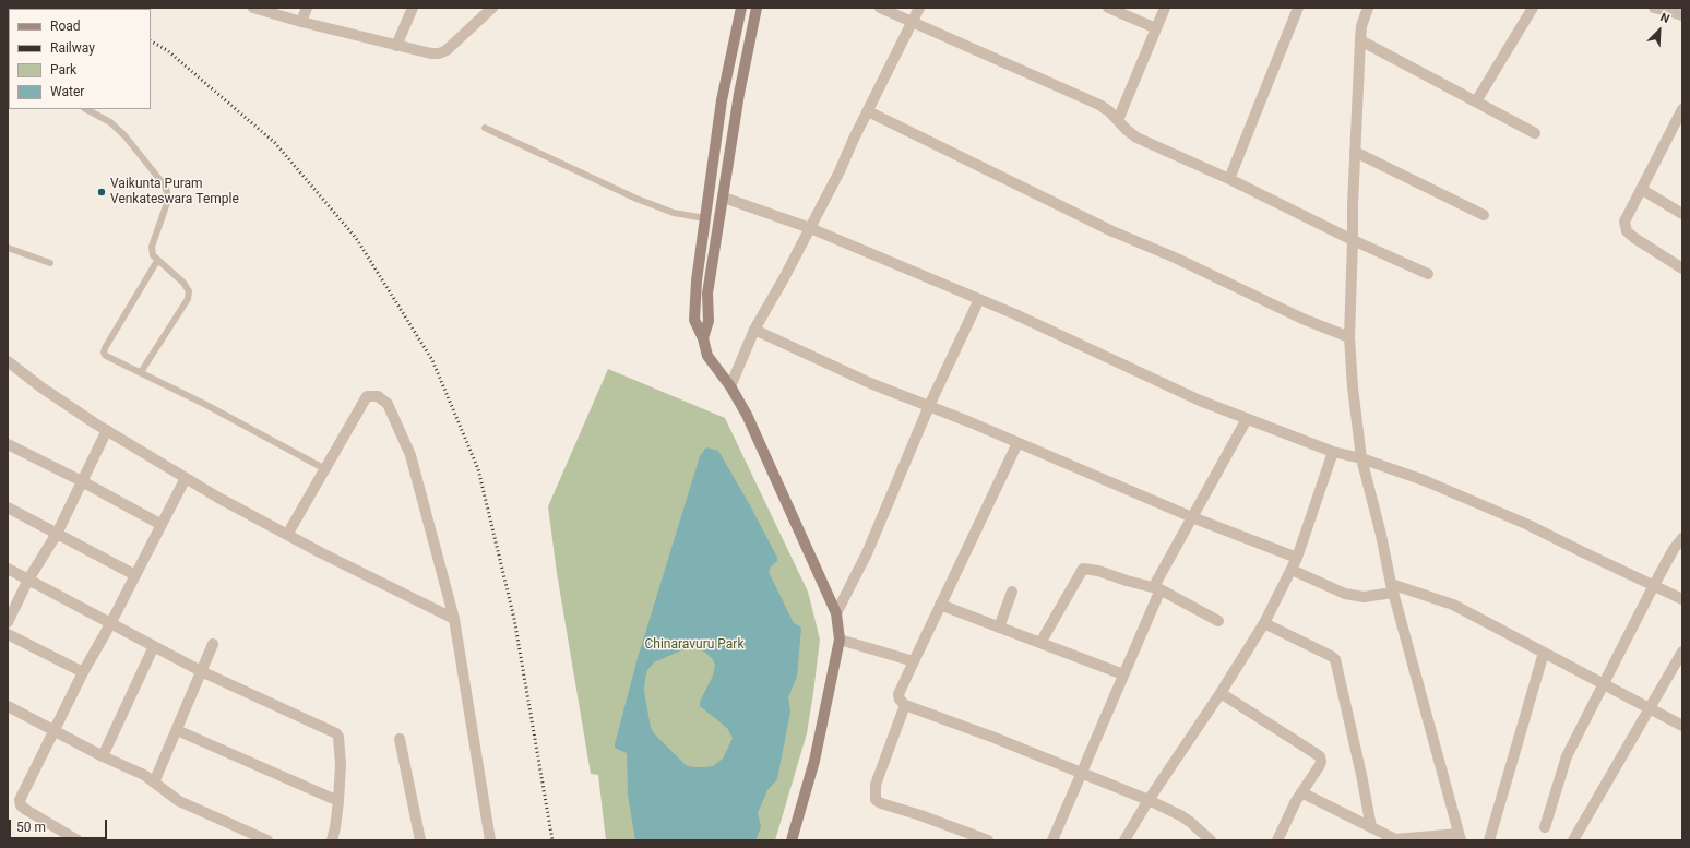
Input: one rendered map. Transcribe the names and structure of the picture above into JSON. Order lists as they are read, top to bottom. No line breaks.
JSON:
{"parks":["Chinaravuru Park"],"places":["Vaikunta Puram Venkateswara Temple"],"legend":["Road","Railway","Park","Water"],"scale_bar":"50 m","north":"top right"}
